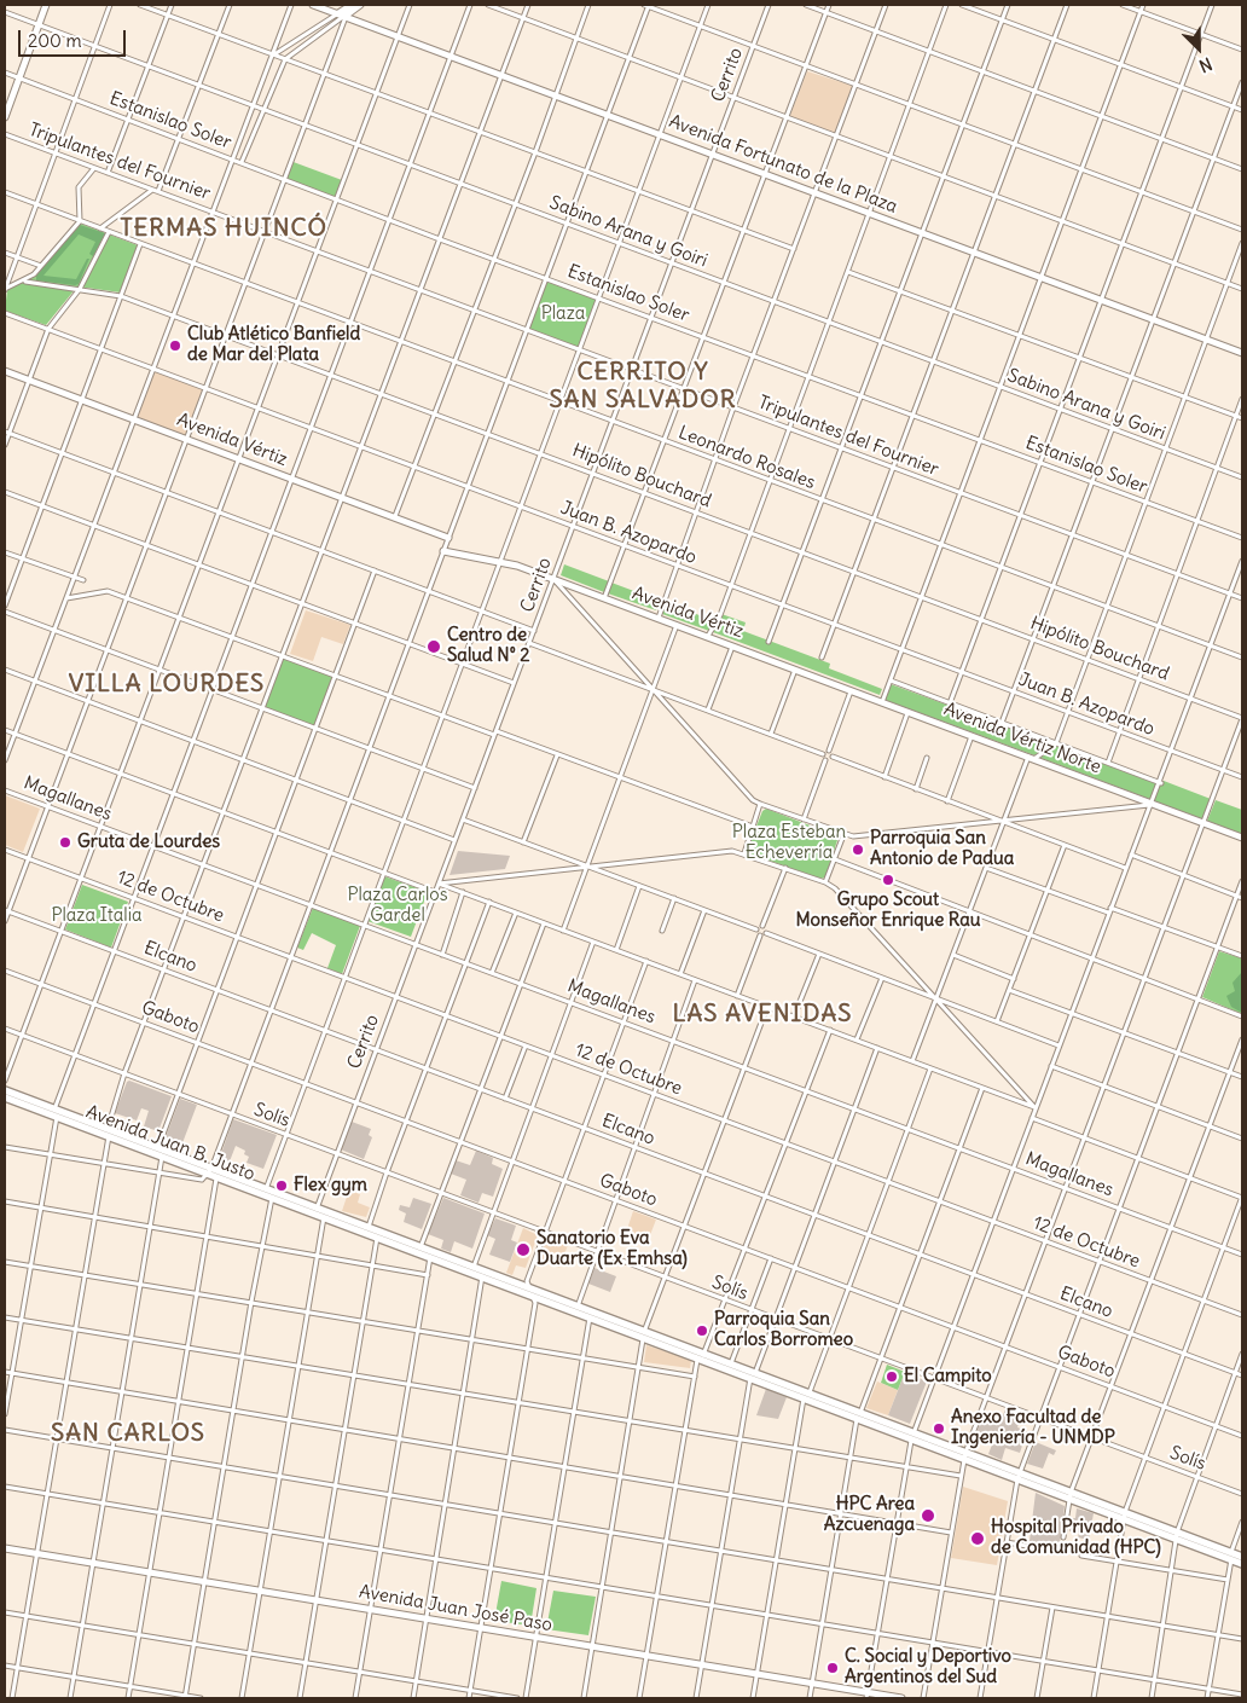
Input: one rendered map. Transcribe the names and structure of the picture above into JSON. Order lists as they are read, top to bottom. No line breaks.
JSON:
{"streets":{"main road":["Avenida Fortunato de la Plaza","Avenida Vértiz","Avenida Vértiz Norte","Avenida Juan B. Justo","Avenida Juan José Paso"],"street":["Cerrito","Estanislao Soler","Tripulantes del Fournier","Sabino Arana y Goiri","Leonardo Rosales","Hipólito Bouchard","Juan B. Azopardo","Magallanes","12 de Octubre","Elcano","Gaboto","Solís"]},"crossings":[["Cerrito","Estanislao Soler"],["Cerrito","Tripulantes del Fournier"],["Cerrito","Avenida Fortunato de la Plaza"],["Cerrito","Sabino Arana y Goiri"],["Cerrito","Avenida Vértiz"],["Cerrito","Leonardo Rosales"],["Cerrito","Hipólito Bouchard"],["Cerrito","Juan B. Azopardo"],["Cerrito","Magallanes"],["Cerrito","12 de Octubre"],["Cerrito","Elcano"],["Cerrito","Gaboto"],["Cerrito","Solís"],["Cerrito","Avenida Juan B. Justo"],["Avenida Vértiz","Avenida Vértiz Norte"]],"districts":["TERMAS HUINCÓ","CERRITO Y SAN SALVADOR","VILLA LOURDES","LAS AVENIDAS","SAN CARLOS"],"parks":["Plaza","Plaza Esteban Echeverría","Plaza Carlos Gardel","Plaza Italia"],"places":["Club Atlético Banfield de Mar del Plata","Centro de Salud N° 2","Gruta de Lourdes","Parroquia San Antonio de Padua","Grupo Scout Monseñor Enrique Rau","Flex gym","Sanatorio Eva Duarte (Ex Emhsa)","Parroquia San Carlos Borromeo","El Campito","Anexo Facultad de Ingeniería - UNMDP","HPC Area Azcuenaga","Hospital Privado de Comunidad (HPC)","C. Social y Deportivo Argentinos del Sud"],"scale_bar":"200 m","north":"bottom right"}
